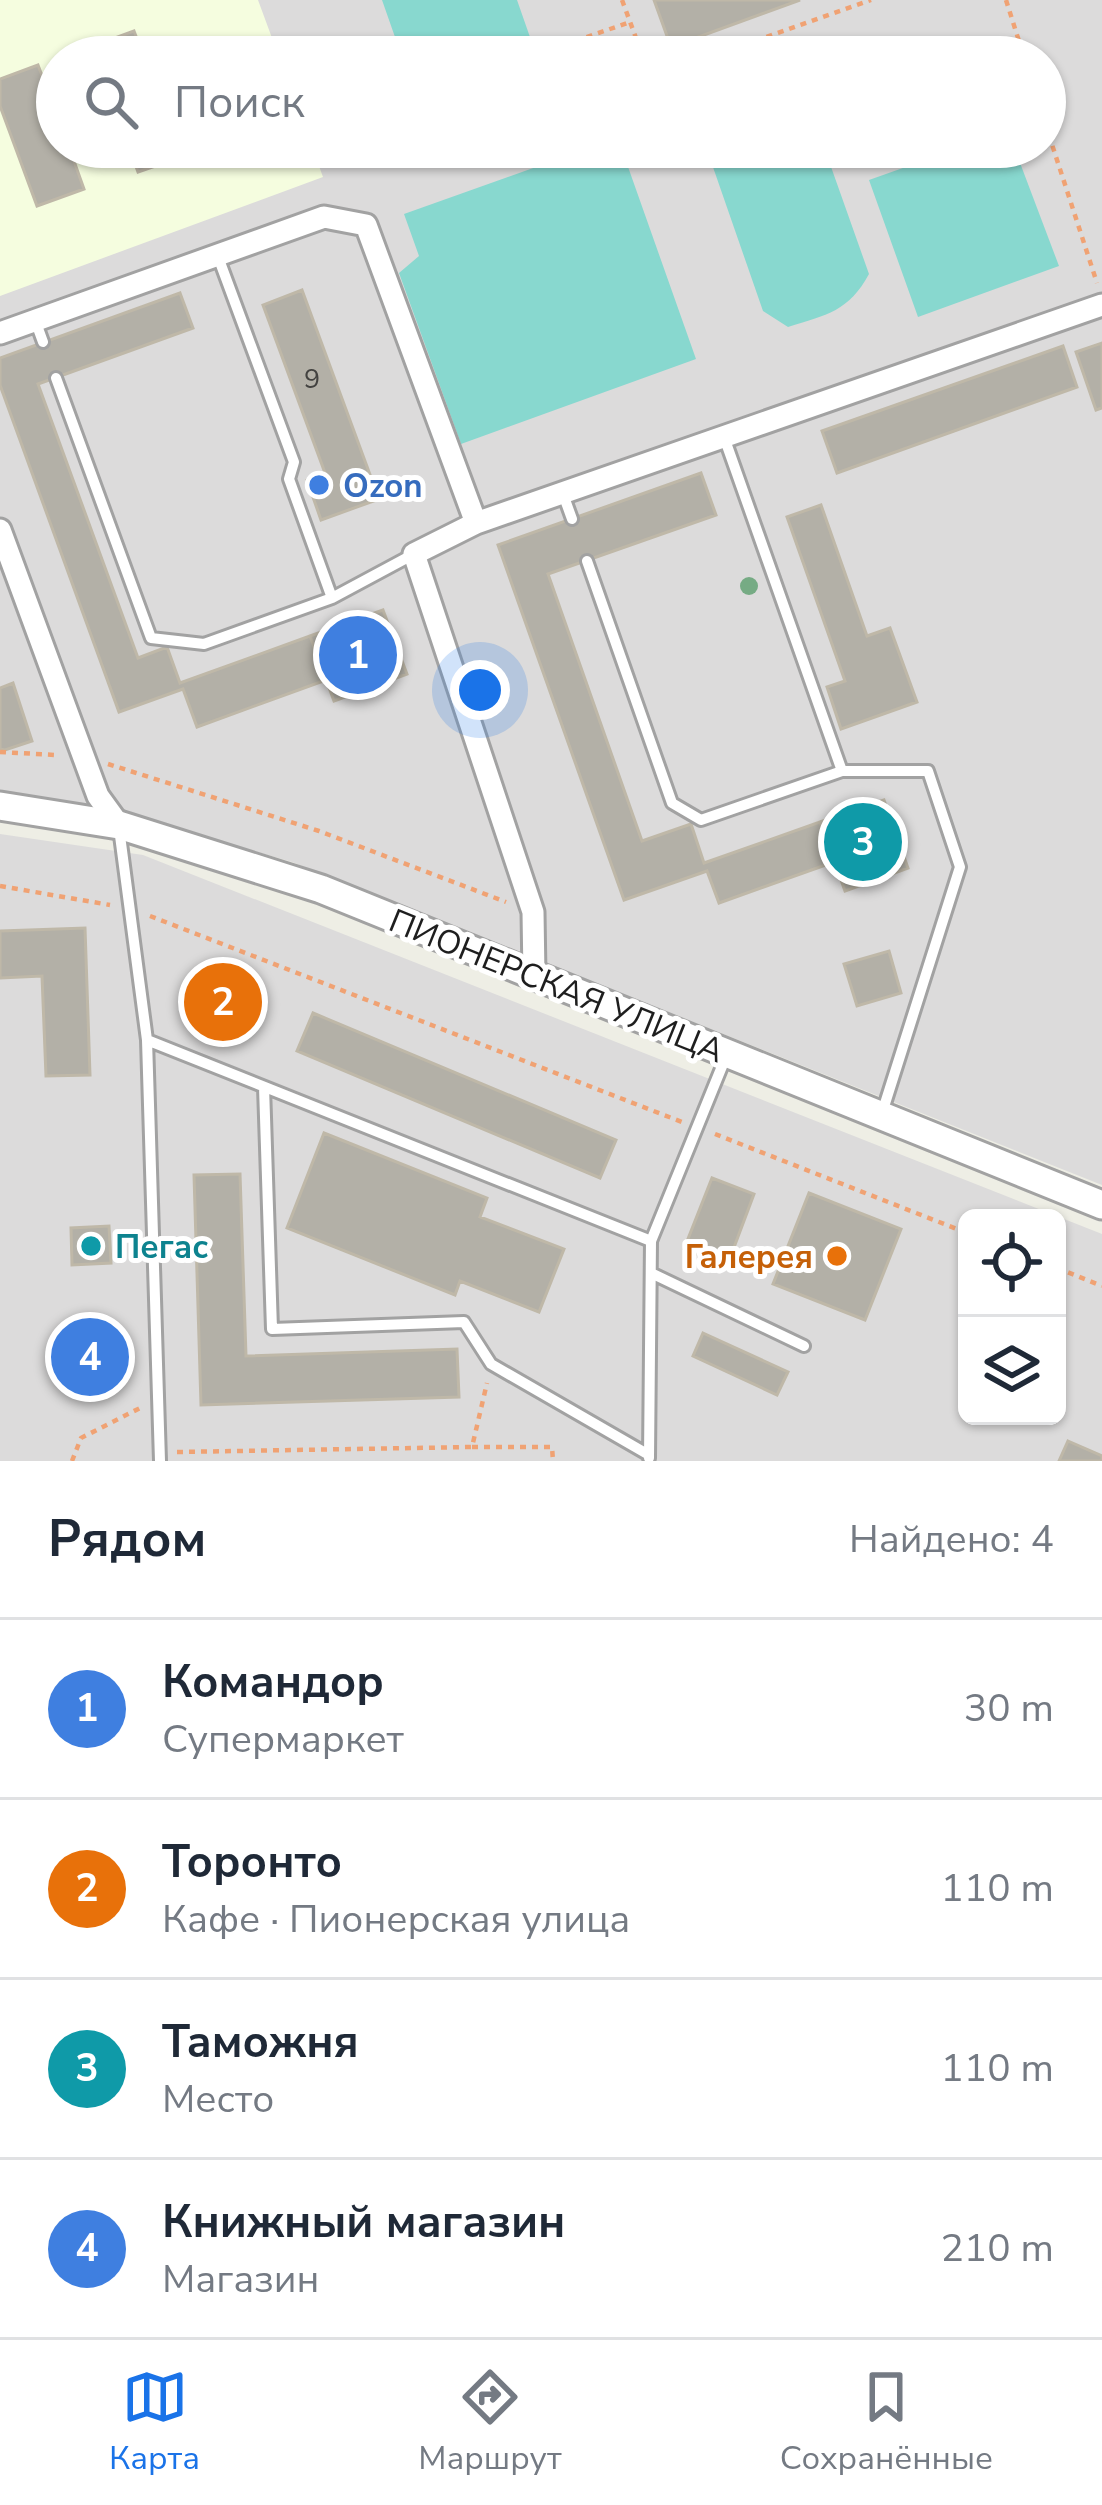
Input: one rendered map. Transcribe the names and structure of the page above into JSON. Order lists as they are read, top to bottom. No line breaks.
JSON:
{"streets":{"street":["ПИОНЕРСКАЯ УЛИЦА"]},"places":["Ozon","Пегас","Галерея"],"house_numbers":["9"],"page":{"search":"Поиск","pins":["1","3","2","4"],"heading":["Рядом","Найдено: 4"],"list":[{"mark":"1","name":"Командор","note":"Супермаркет","value":"30 m"},{"mark":"2","name":"Торонто","note":"Кафе · Пионерская улица","value":"110 m"},{"mark":"3","name":"Таможня","note":"Место","value":"110 m"},{"mark":"4","name":"Книжный магазин","note":"Магазин","value":"210 m"}],"nav":["Карта","Маршрут","Сохранённые"]}}
